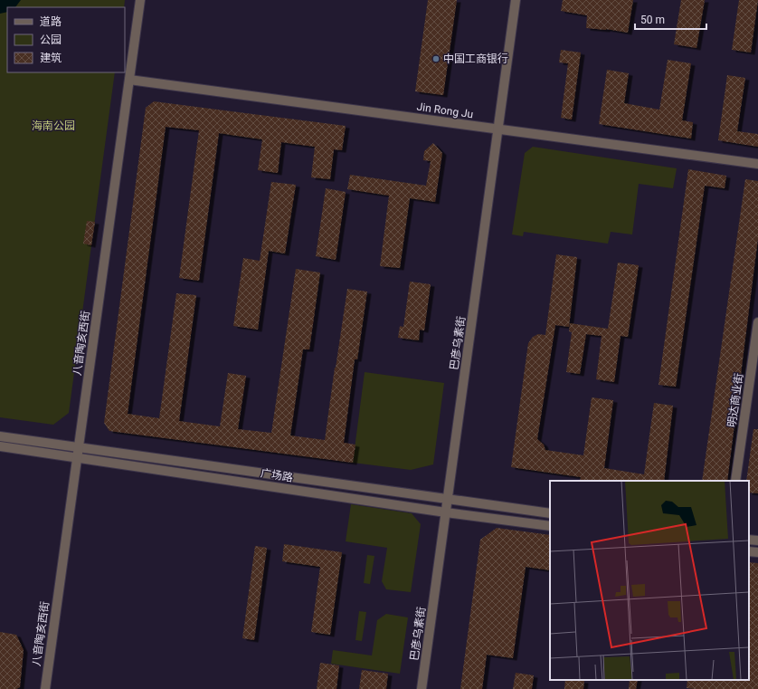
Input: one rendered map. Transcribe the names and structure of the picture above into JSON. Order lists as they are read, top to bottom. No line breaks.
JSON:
{"streets":{"street":["Jin Rong Ju","八音陶亥西街","巴彦乌素街","明达商业街","广场路"]},"crossings":[["Jin Rong Ju","八音陶亥西街"],["Jin Rong Ju","巴彦乌素街"],["八音陶亥西街","广场路"],["巴彦乌素街","广场路"]],"parks":["海南公园"],"places":["中国工商银行"],"legend":["道路","公园","建筑"],"scale_bar":"50 m"}
